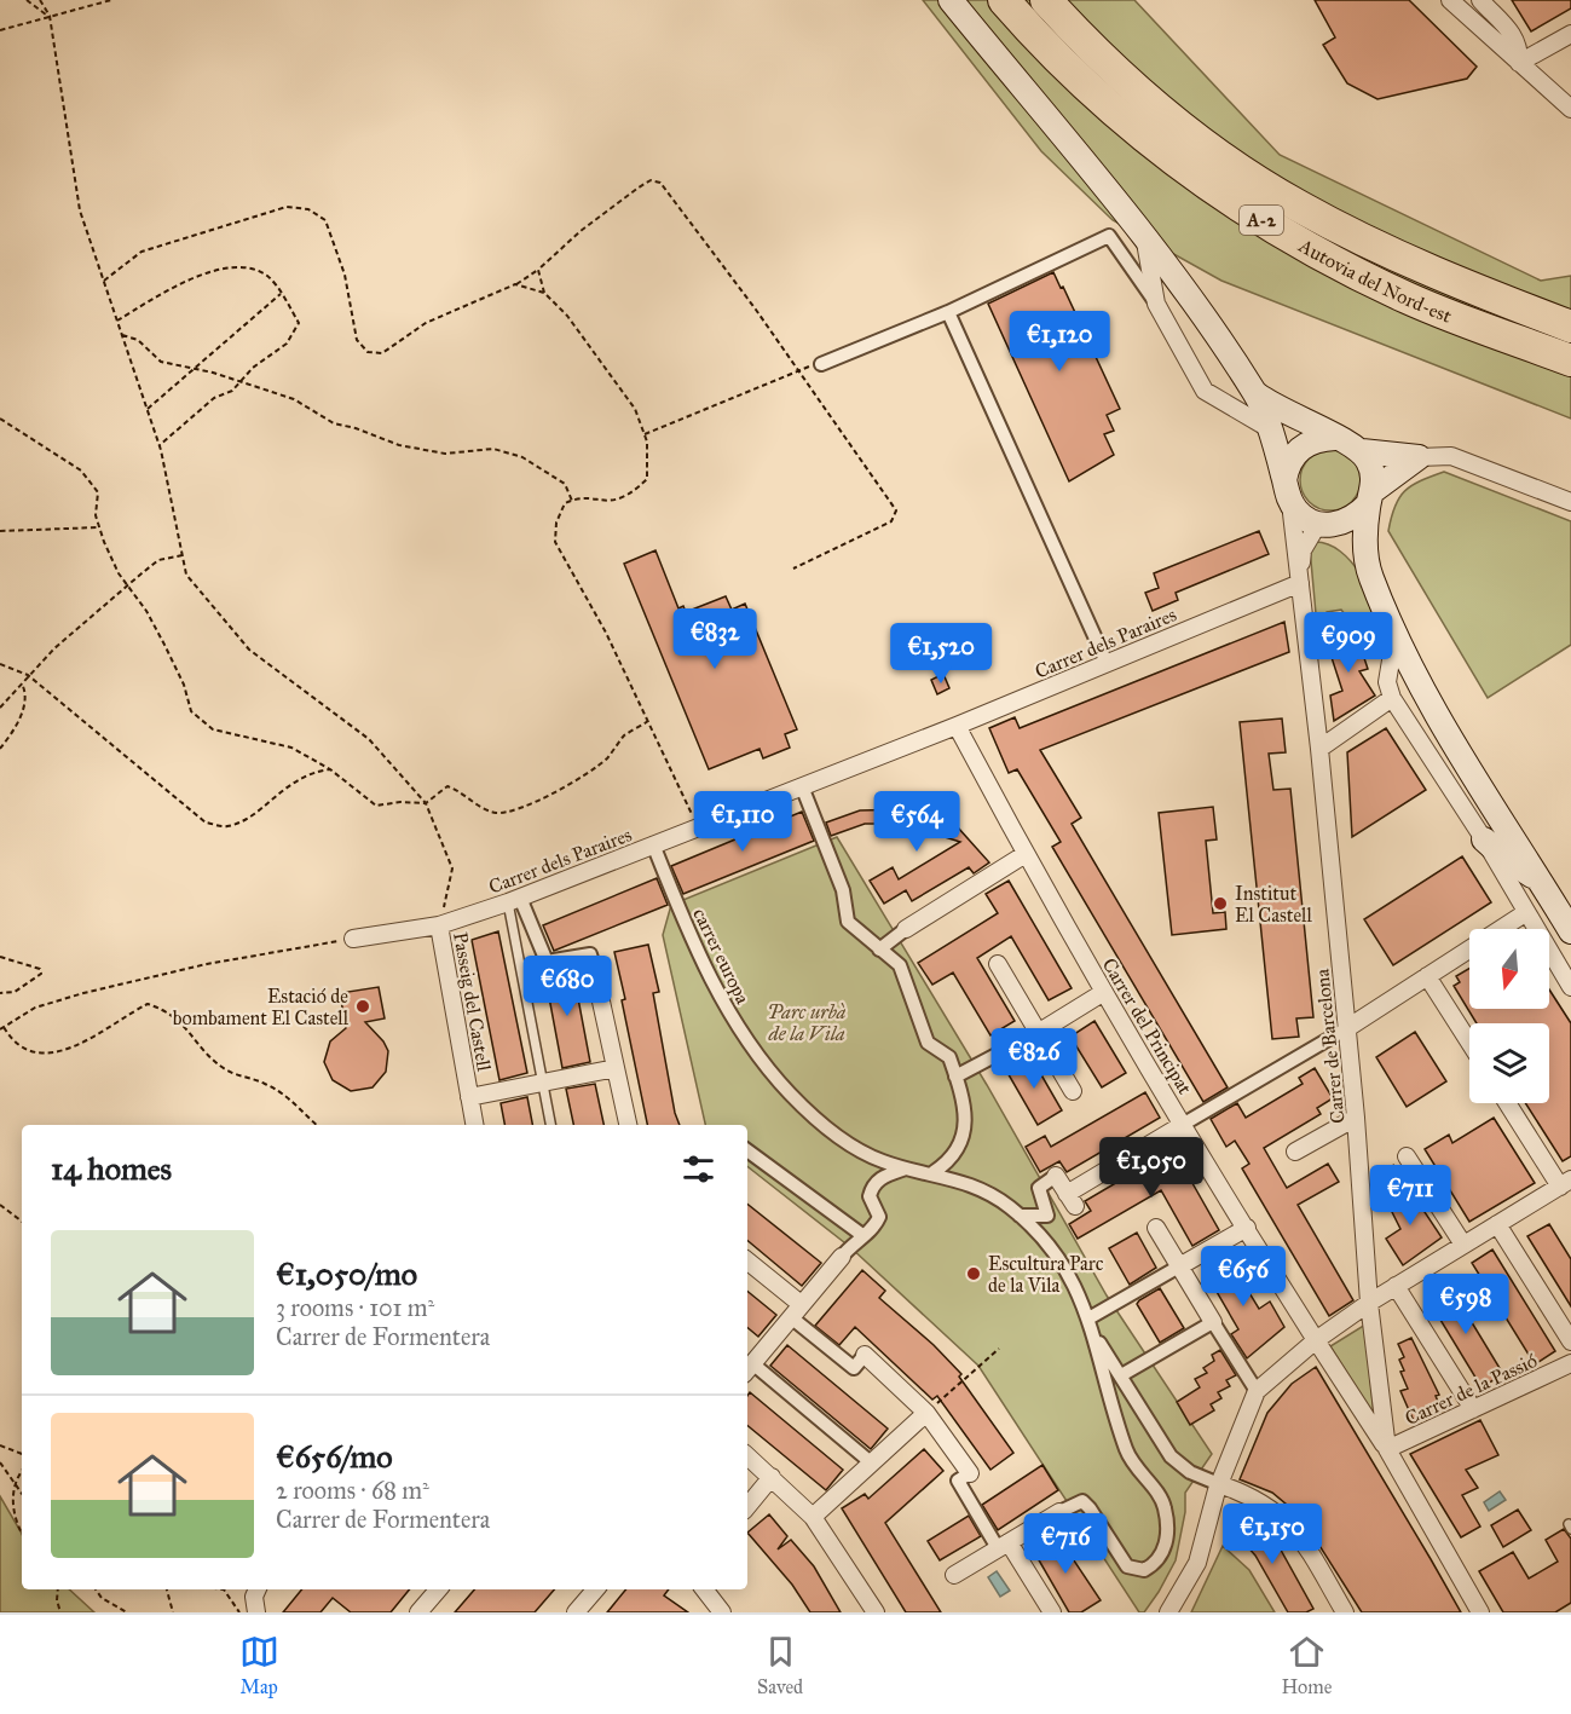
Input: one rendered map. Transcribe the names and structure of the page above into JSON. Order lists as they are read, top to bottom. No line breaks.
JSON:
{"streets":{"highway":["A-2","Autovia del Nord-est"],"street":["Carrer dels Paraires","carrer europa","Passeig del Castell","Carrer del Principat","Carrer de Barcelona","Carrer de la Passió"]},"crossings":[["Carrer dels Paraires","carrer europa"],["Carrer dels Paraires","Passeig del Castell"],["Carrer dels Paraires","Carrer del Principat"],["Carrer dels Paraires","Carrer de Barcelona"],["Carrer del Principat","Carrer de Barcelona"],["Carrer del Principat","Carrer de la Passió"],["Carrer de Barcelona","Carrer de la Passió"]],"parks":["Parc urbà de la Vila"],"places":["Institut El Castell","Estació de bombament El Castell","Escultura Parc de la Vila"],"north":"bottom","page":{"price":["€1,120","€832","€909","€1,520","€1,110","€564","€680","€826","€1,050","€711","€656","€598","€1,150","€716"],"heading":"14 homes","list":[{"name":"€1,050/mo","note":"3 rooms · 101 m² · Carrer de Formentera"},{"name":"€656/mo","note":"2 rooms · 68 m² · Carrer de Formentera"}],"tabs":["Map","Saved","Home"]}}
